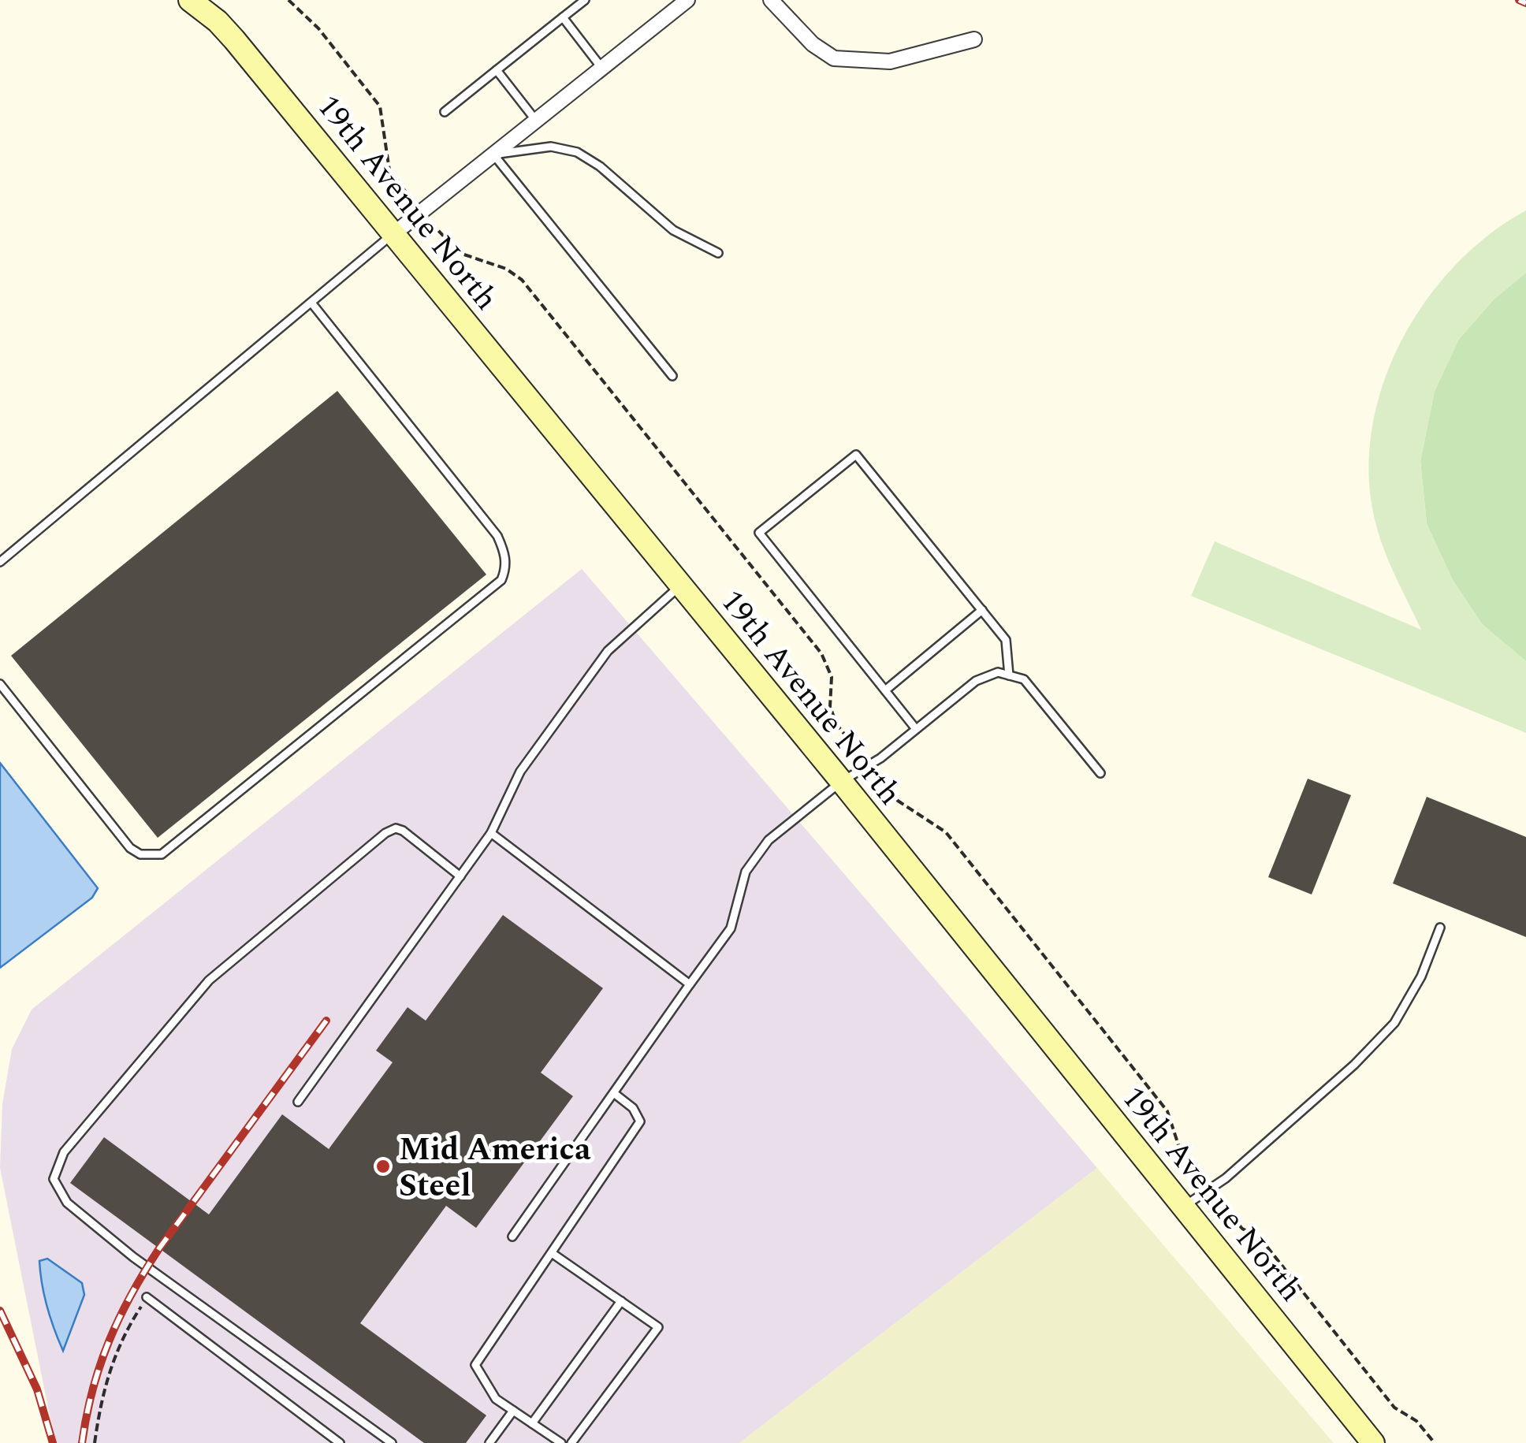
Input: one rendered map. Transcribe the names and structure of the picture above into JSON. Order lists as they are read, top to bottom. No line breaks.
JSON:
{"streets":{"street":["19th Avenue North"]},"places":["Mid America Steel"]}
